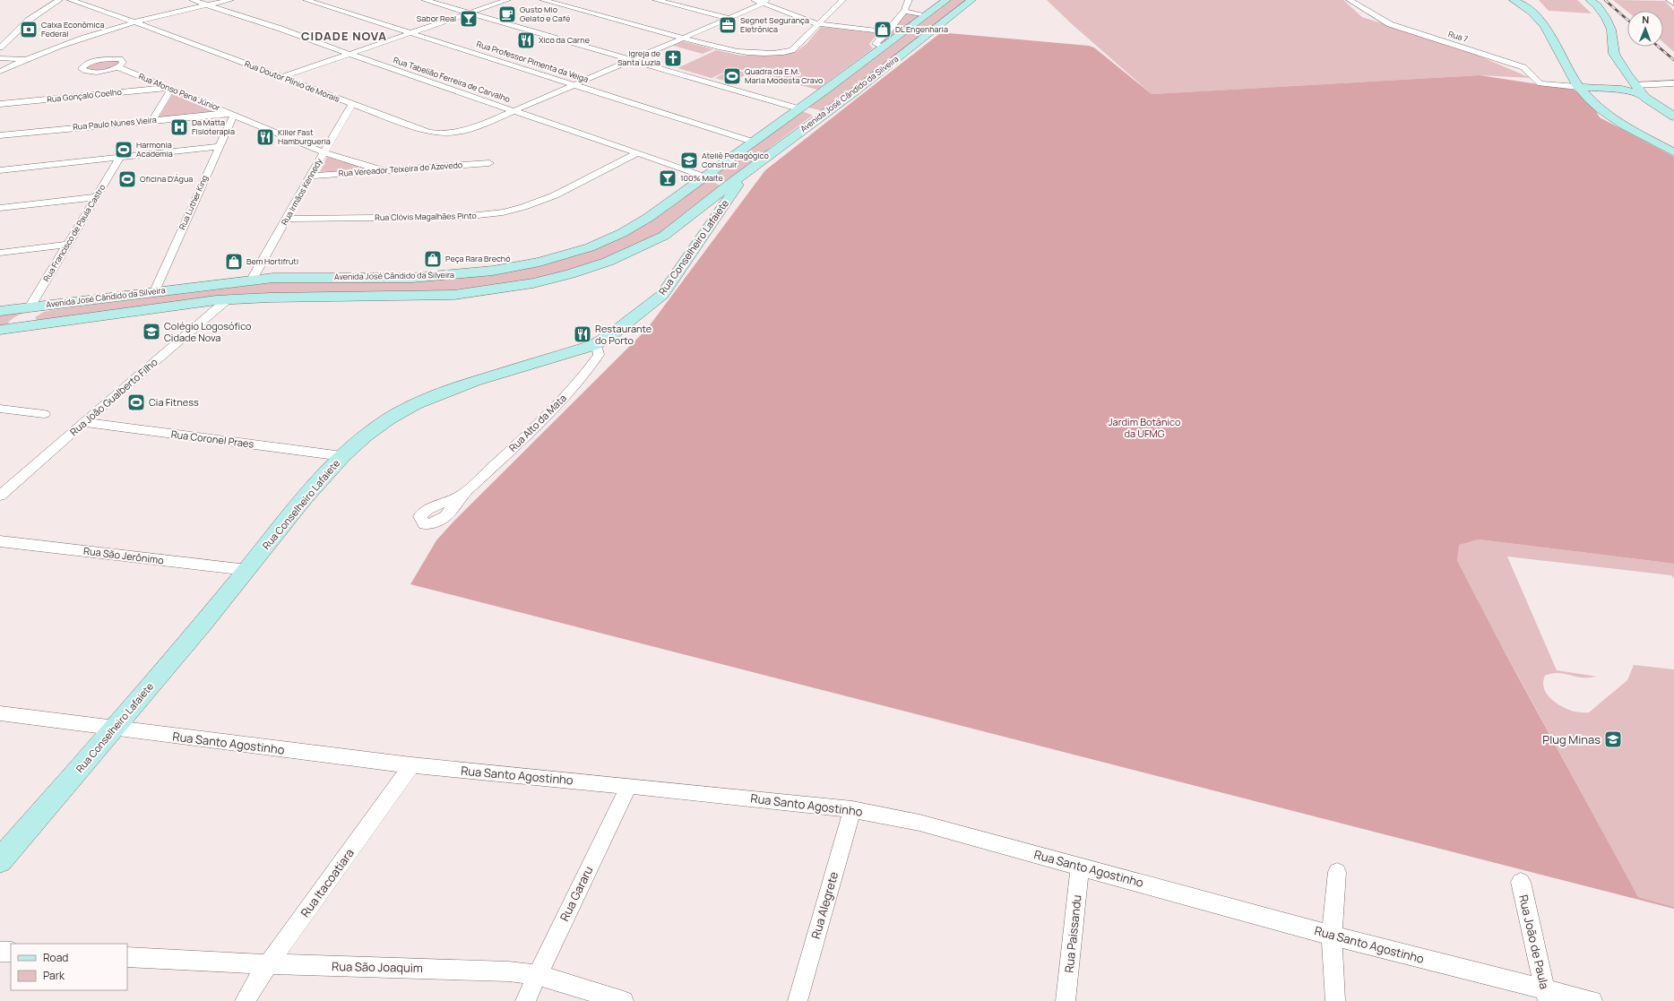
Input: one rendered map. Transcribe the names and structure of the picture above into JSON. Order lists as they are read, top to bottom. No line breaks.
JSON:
{"streets":{"main road":["Avenida José Cândido da Silveira","Rua Conselheiro Lafaiete"],"street":["Rua 7","Rua Professor Pimenta da Veiga","Rua Tabelião Ferreira de Carvalho","Rua Doutor Plínio de Morais","Rua Afonso Pena Júnior","Rua Gonçalo Coelho","Rua Paulo Nunes Vieira","Rua Vereador Teixeira de Azevedo","Rua Irmãos Kennedy","Rua Luther King","Rua Clóvis Magalhães Pinto","Rua Francisco de Paula Castro","Rua João Gualberto Filho","Rua Alto da Mata","Rua Coronel Praes","Rua São Jerônimo","Rua Santo Agostinho","Rua Itacoatiara","Rua Gararu","Rua Alegrete","Rua Paissandu","Rua João de Paula","Rua São Joaquim"]},"crossings":[["Rua Professor Pimenta da Veiga","Rua Doutor Plínio de Morais"],["Rua Professor Pimenta da Veiga","Avenida José Cândido da Silveira"],["Rua Tabelião Ferreira de Carvalho","Rua Doutor Plínio de Morais"],["Rua Tabelião Ferreira de Carvalho","Avenida José Cândido da Silveira"],["Rua Tabelião Ferreira de Carvalho","Rua Clóvis Magalhães Pinto"],["Rua Doutor Plínio de Morais","Rua Irmãos Kennedy"],["Rua Afonso Pena Júnior","Rua Gonçalo Coelho"],["Rua Afonso Pena Júnior","Rua Paulo Nunes Vieira"],["Rua Afonso Pena Júnior","Rua Vereador Teixeira de Azevedo"],["Rua Afonso Pena Júnior","Rua Irmãos Kennedy"],["Rua Afonso Pena Júnior","Rua Luther King"],["Avenida José Cândido da Silveira","Rua Irmãos Kennedy"],["Avenida José Cândido da Silveira","Rua Luther King"],["Avenida José Cândido da Silveira","Rua Francisco de Paula Castro"],["Avenida José Cândido da Silveira","Rua Conselheiro Lafaiete"],["Avenida José Cândido da Silveira","Rua João Gualberto Filho"],["Rua Paulo Nunes Vieira","Rua Luther King"],["Rua Vereador Teixeira de Azevedo","Rua Irmãos Kennedy"],["Rua Irmãos Kennedy","Rua Clóvis Magalhães Pinto"],["Rua Conselheiro Lafaiete","Rua Alto da Mata"],["Rua Conselheiro Lafaiete","Rua Coronel Praes"],["Rua Conselheiro Lafaiete","Rua São Jerônimo"],["Rua Conselheiro Lafaiete","Rua Santo Agostinho"],["Rua João Gualberto Filho","Rua Coronel Praes"],["Rua Santo Agostinho","Rua Itacoatiara"],["Rua Santo Agostinho","Rua Gararu"],["Rua Santo Agostinho","Rua Alegrete"],["Rua Santo Agostinho","Rua Paissandu"],["Rua Santo Agostinho","Rua João de Paula"],["Rua Itacoatiara","Rua São Joaquim"],["Rua Gararu","Rua São Joaquim"]],"districts":["CIDADE NOVA"],"parks":["Jardim Botânico da UFMG"],"places":{"cafe":["Gusto Mio Gelato e Café"],"bar":["Sabor Real","100% Malte"],"office":["Segnet Segurança Eletrônica"],"bank":["Caixa Econômica Federal"],"shop":["DL Engenharia","Peça Rara Brechó","Bem Hortifruti"],"restaurant":["Xico da Carne","Killer Fast Hamburgueria","Restaurante do Porto"],"church":["Igreja de Santa Luzia"],"sports":["Quadra da E.M. Maria Modesta Cravo","Harmonia Academia","Oficina D'Água","Cia Fitness"],"hospital":["Da Matta Fisioterapia"],"school or university":["Ateliê Pedagógico Construir","Colégio Logosófico Cidade Nova","Plug Minas"]},"legend":["Road","Park"],"north":"top"}
